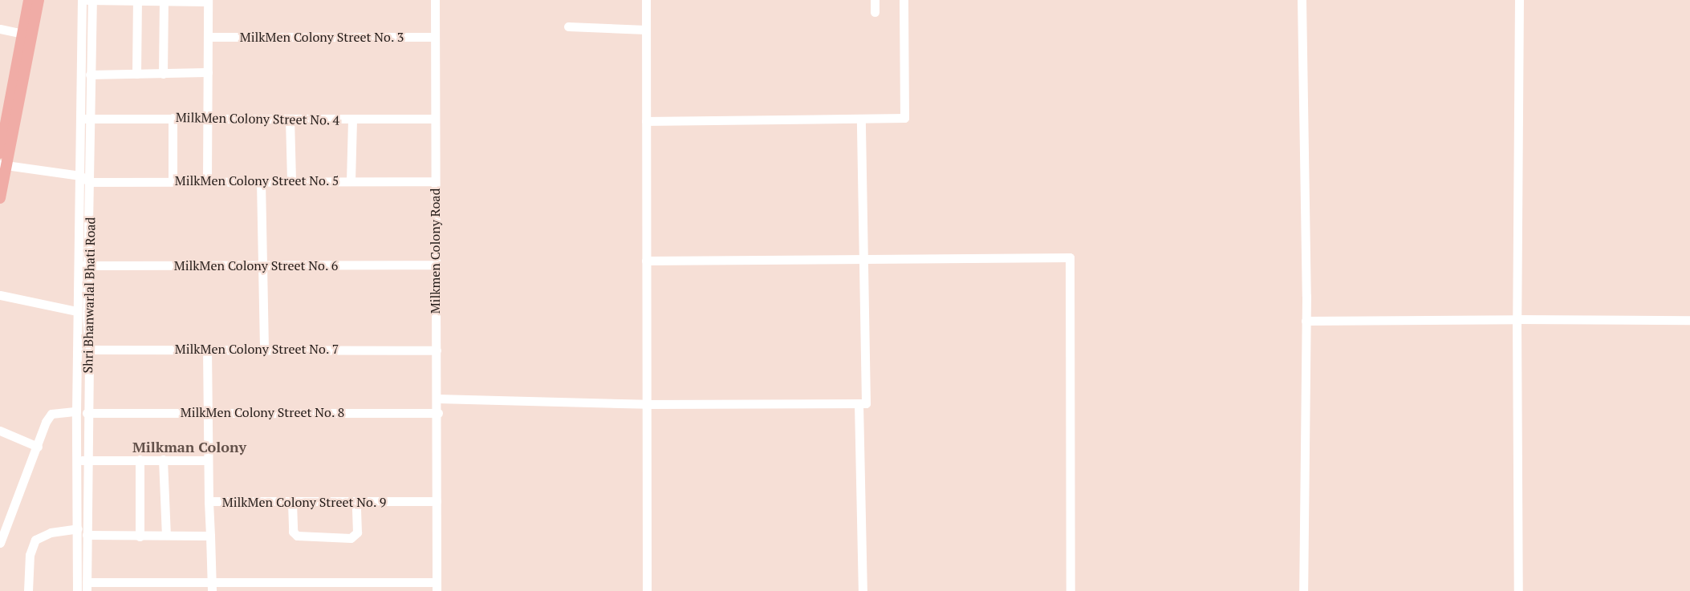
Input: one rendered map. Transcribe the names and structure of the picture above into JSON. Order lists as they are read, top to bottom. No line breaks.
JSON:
{"streets":{"street":["MilkMen Colony Street No. 3","MilkMen Colony Street No. 4","MilkMen Colony Street No. 5","Milkmen Colony Road","MilkMen Colony Street No. 6","Shri Bhanwarlal Bhati Road","MilkMen Colony Street No. 7","MilkMen Colony Street No. 8","MilkMen Colony Street No. 9"]},"crossings":[["MilkMen Colony Street No. 3","Milkmen Colony Road"],["MilkMen Colony Street No. 4","Milkmen Colony Road"],["MilkMen Colony Street No. 4","Shri Bhanwarlal Bhati Road"],["MilkMen Colony Street No. 5","Milkmen Colony Road"],["MilkMen Colony Street No. 5","Shri Bhanwarlal Bhati Road"],["Milkmen Colony Road","MilkMen Colony Street No. 6"],["Milkmen Colony Road","MilkMen Colony Street No. 7"],["Milkmen Colony Road","MilkMen Colony Street No. 8"],["Milkmen Colony Road","MilkMen Colony Street No. 9"],["MilkMen Colony Street No. 6","Shri Bhanwarlal Bhati Road"],["Shri Bhanwarlal Bhati Road","MilkMen Colony Street No. 7"],["Shri Bhanwarlal Bhati Road","MilkMen Colony Street No. 8"]],"districts":["Milkman Colony"]}
